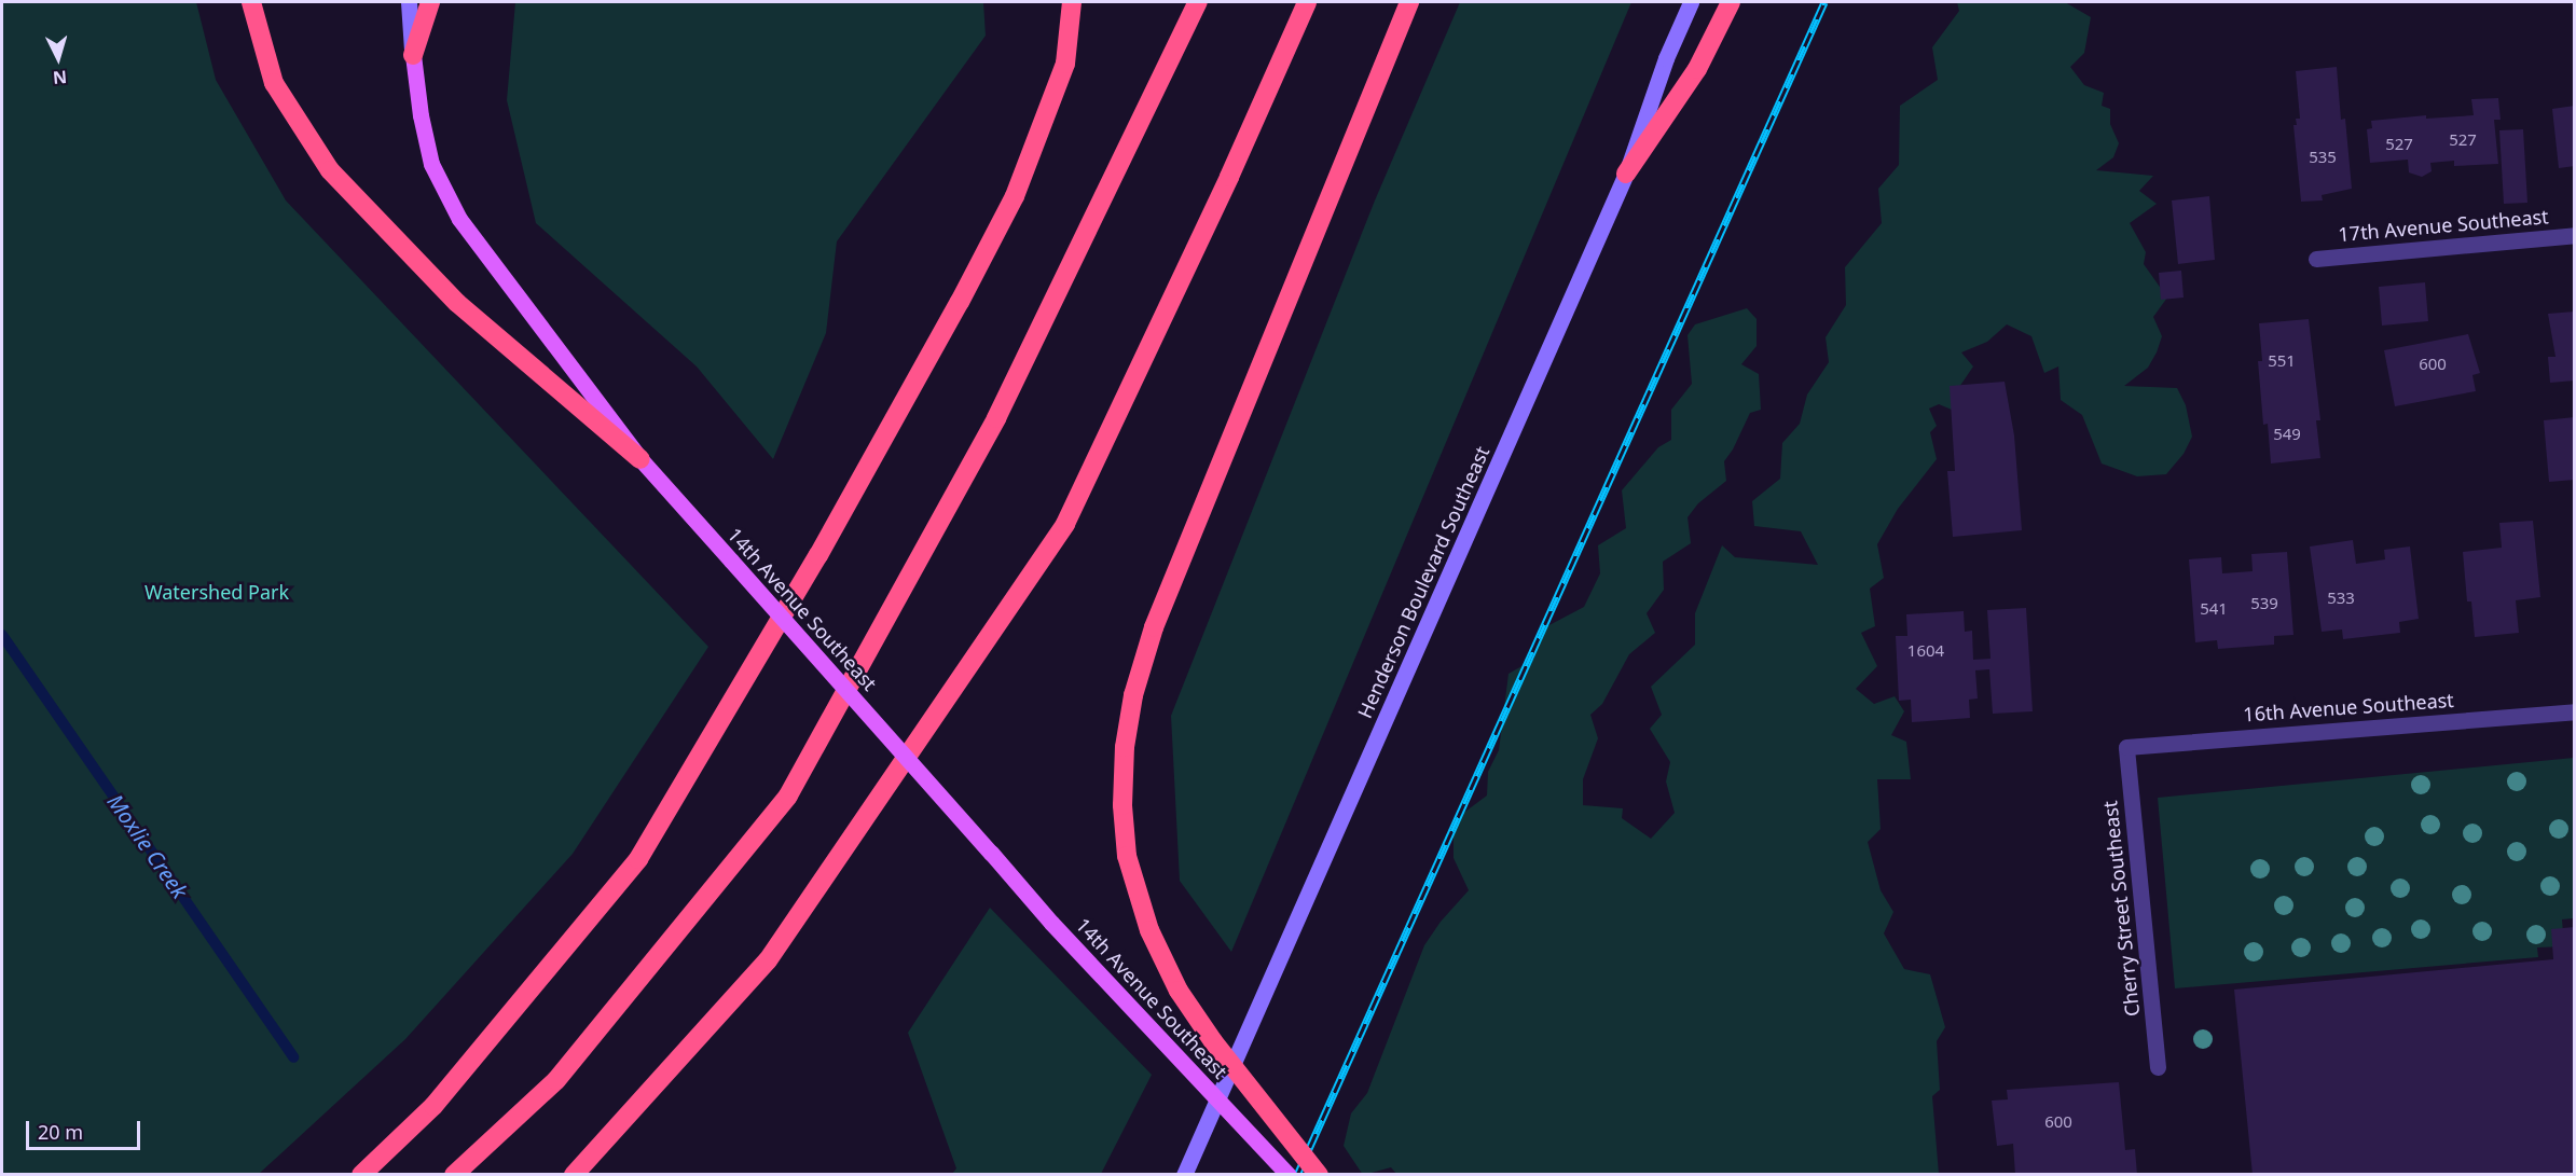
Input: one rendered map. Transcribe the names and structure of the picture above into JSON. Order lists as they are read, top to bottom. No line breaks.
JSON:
{"streets":{"main road":["Henderson Boulevard Southeast","14th Avenue Southeast"],"street":["17th Avenue Southeast","16th Avenue Southeast","Cherry Street Southeast"]},"crossings":[["16th Avenue Southeast","Cherry Street Southeast"]],"water":["Moxlie Creek"],"parks":["Watershed Park"],"house_numbers":["527","527","535","551","600","549","533","539","541","1604","600"],"scale_bar":"20 m","north":"bottom"}
